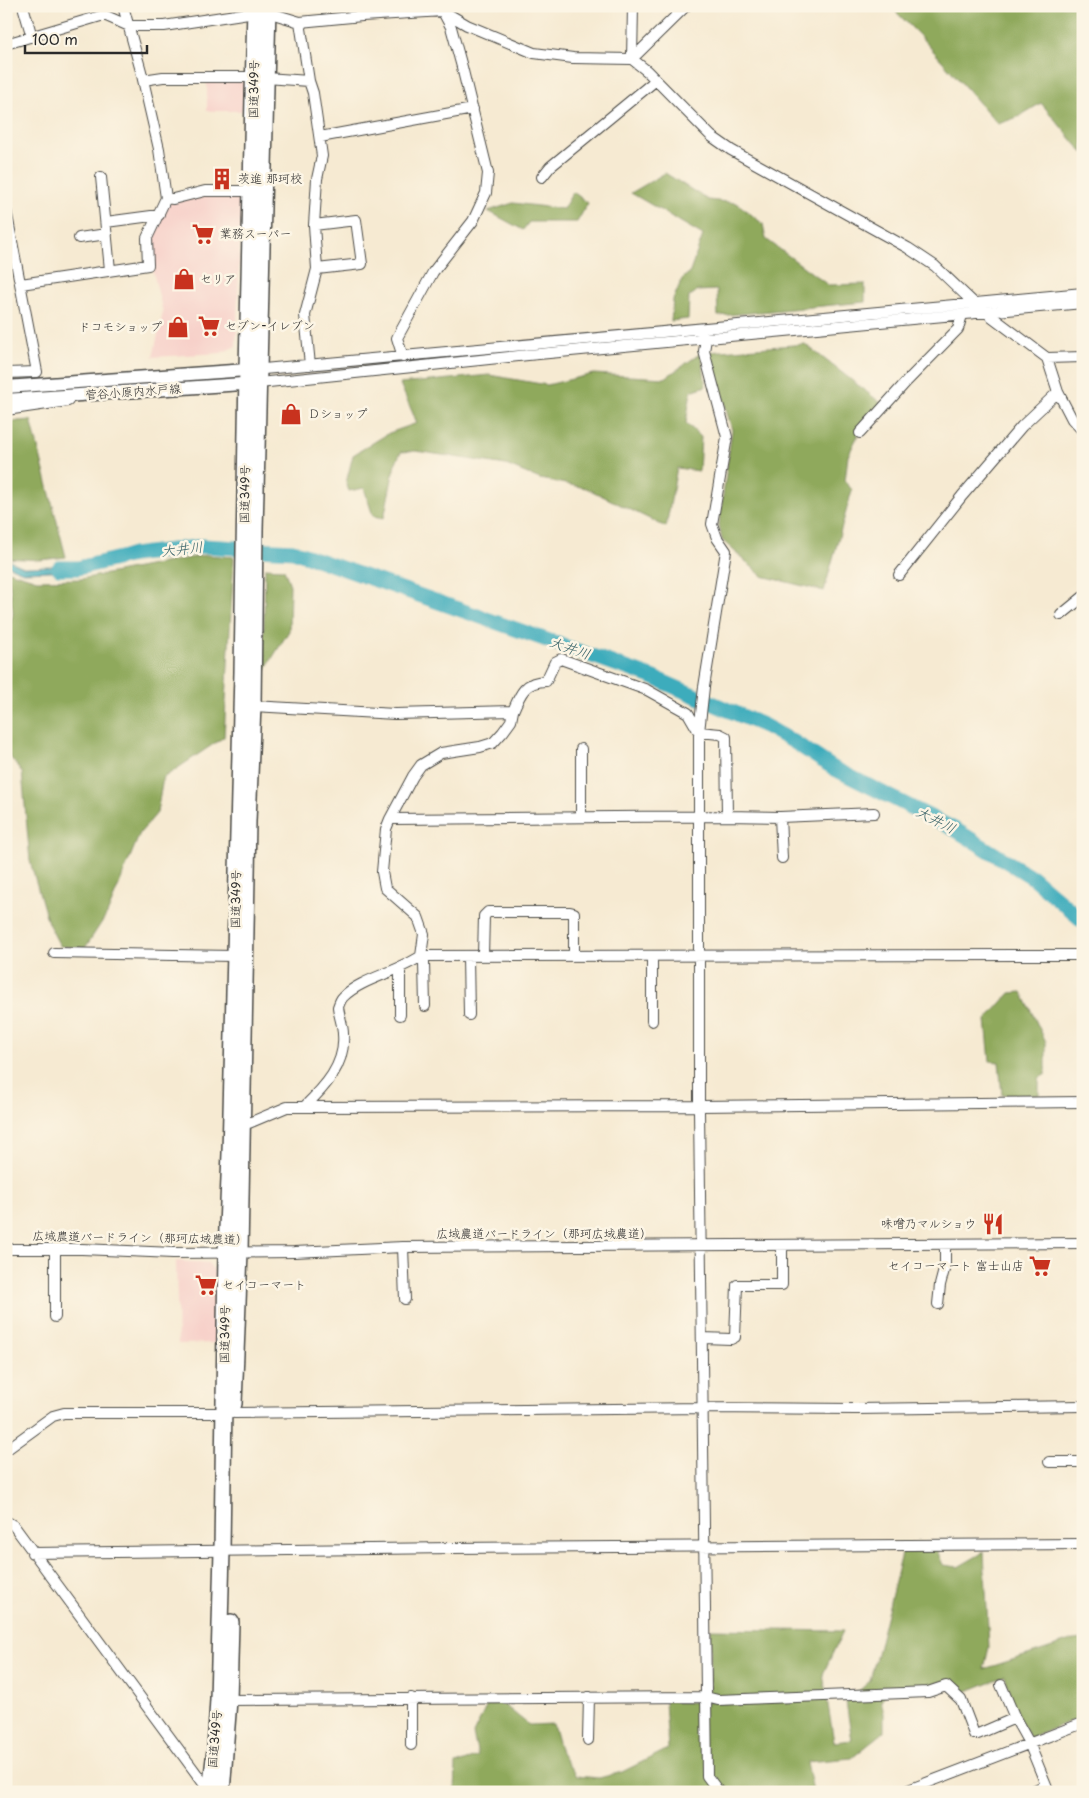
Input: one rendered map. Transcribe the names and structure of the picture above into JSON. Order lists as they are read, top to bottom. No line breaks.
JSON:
{"streets":{"highway":["国道349号"],"main road":["菅谷小原内水戸線"],"street":["広域農道バードライン（那珂広域農道）"]},"crossings":[["国道349号","菅谷小原内水戸線"],["国道349号","広域農道バードライン（那珂広域農道）"]],"water":["大井川"],"places":{"building":["茨進 那珂校"],"supermarket":["業務スーパー","セブン-イレブン","セイコーマート 富士山店","セイコーマート"],"shop":["セリア","ドコモショップ","Ｄショップ"],"restaurant":["味噌乃マルショウ"]},"scale_bar":"100 m"}
